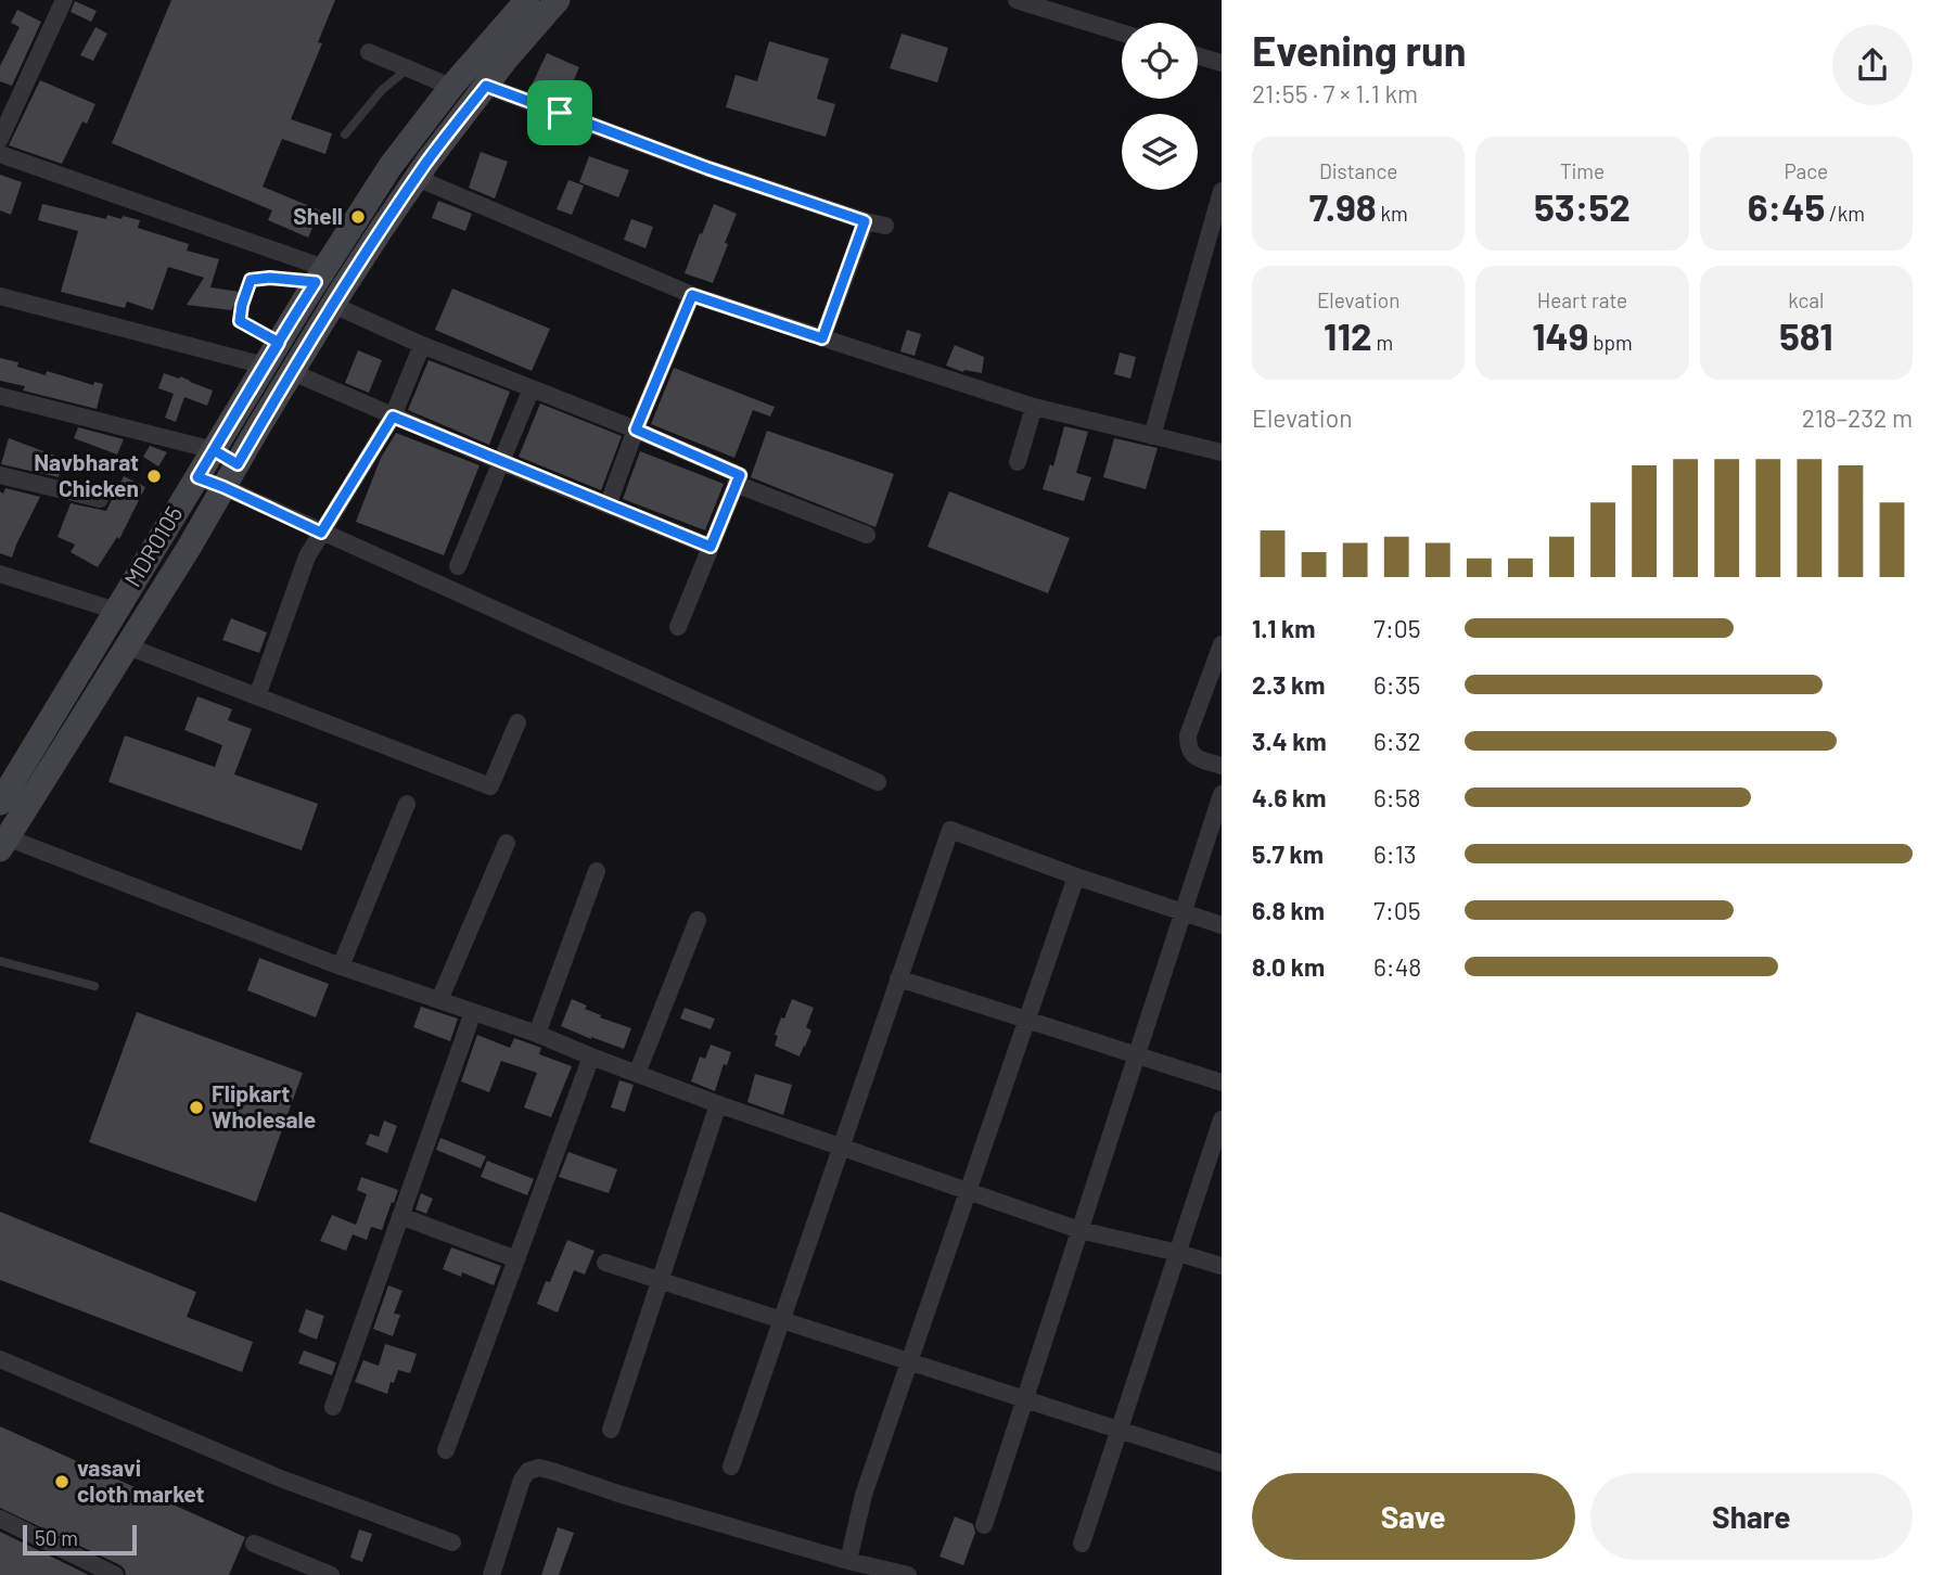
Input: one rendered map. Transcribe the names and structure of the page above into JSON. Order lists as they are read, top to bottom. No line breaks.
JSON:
{"streets":{"main road":["MDR0105"]},"places":["Shell","Navbharat Chicken","Flipkart Wholesale","vasavi cloth market"],"scale_bar":"50 m","page":{"heading":["Evening run","21:55 · 7 × 1.1 km"],"stats":[["Distance","7.98 km"],["Time","53:52"],["Pace","6:45 /km"],["Elevation","112 m"],["Heart rate","149 bpm"],["kcal","581"]],"chart":["Elevation","218–232 m"],"list":[{"name":"1.1 km","note":"7:05"},{"name":"2.3 km","note":"6:35"},{"name":"3.4 km","note":"6:32"},{"name":"4.6 km","note":"6:58"},{"name":"5.7 km","note":"6:13"},{"name":"6.8 km","note":"7:05"},{"name":"8.0 km","note":"6:48"}],"buttons":["Save","Share"],"scale":"50 m"}}
